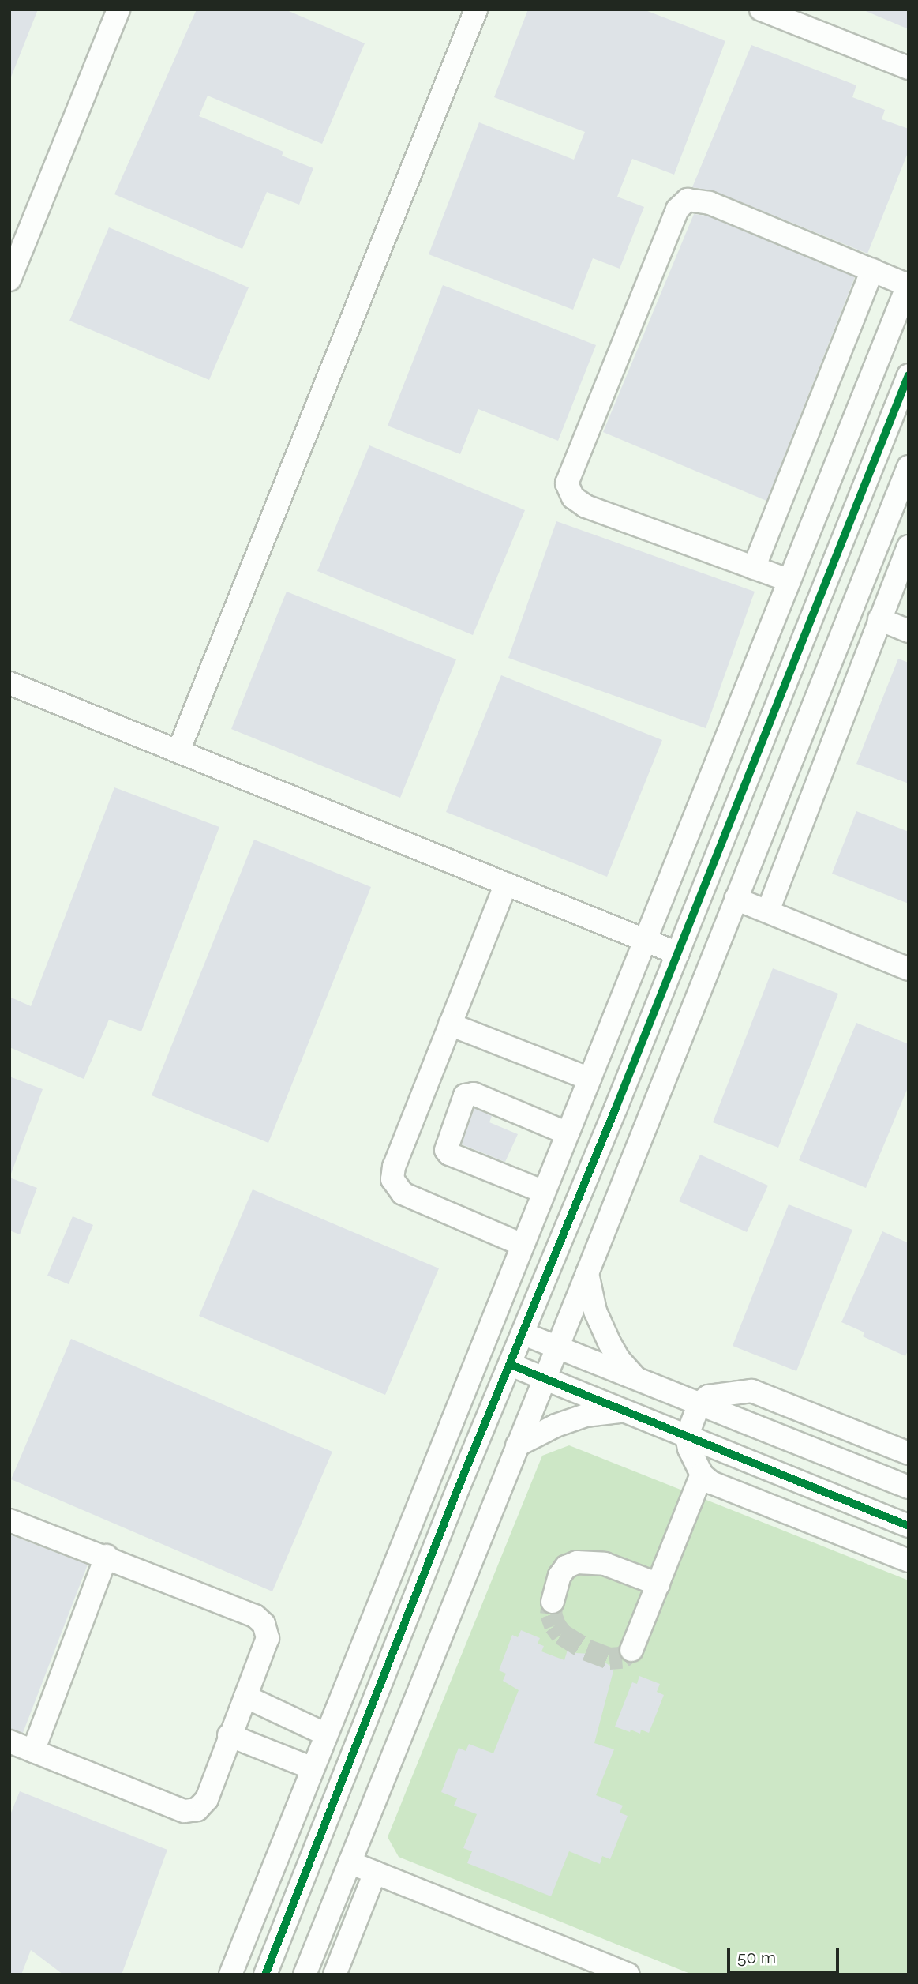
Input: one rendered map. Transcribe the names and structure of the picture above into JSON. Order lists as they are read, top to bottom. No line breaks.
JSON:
{"scale_bar":"50 m"}
